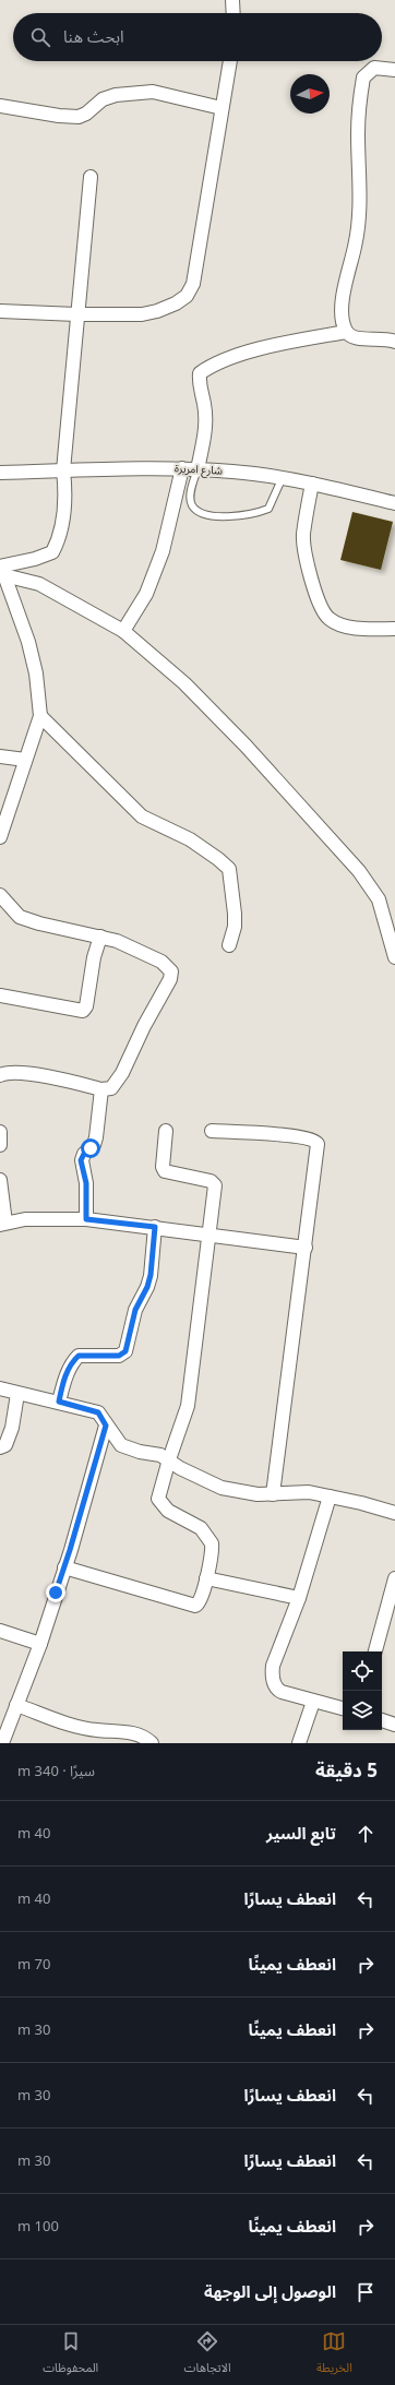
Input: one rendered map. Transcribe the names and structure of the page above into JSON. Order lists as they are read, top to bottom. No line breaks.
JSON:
{"streets":{"street":["شارع امريرة"]},"north":"right","page":{"search":"ابحث هنا","heading":["5 دقيقة","سيرًا · 340 m"],"list":[["تابع السير","40 m"],["انعطف يسارًا","40 m"],["انعطف يمينًا","70 m"],["انعطف يمينًا","30 m"],["انعطف يسارًا","30 m"],["انعطف يسارًا","30 m"],["انعطف يمينًا","100 m"],"الوصول إلى الوجهة"],"nav":["الخريطة","الاتجاهات","المحفوظات"]}}
